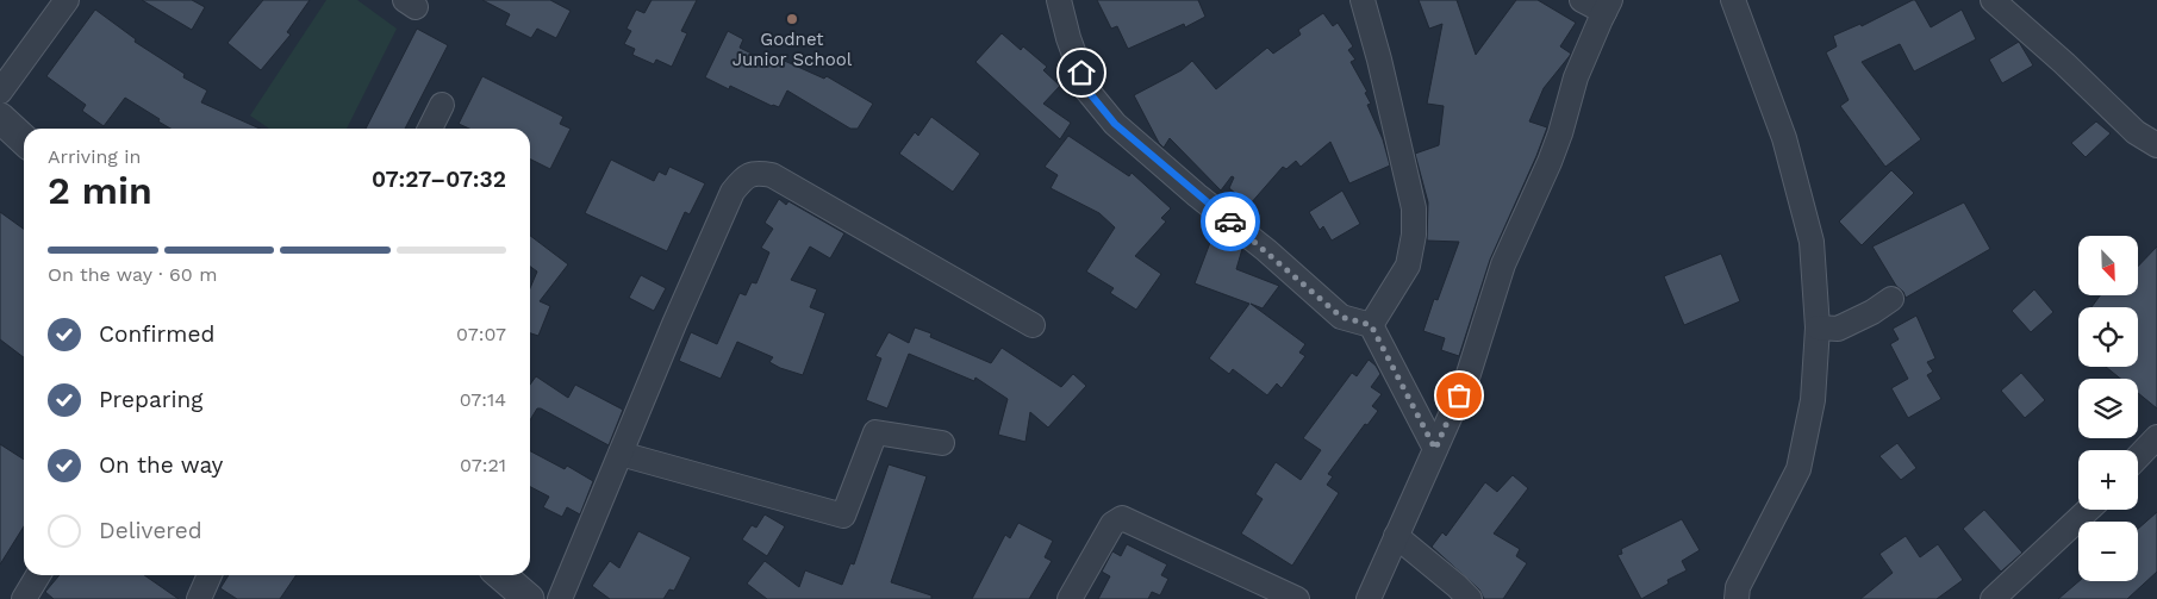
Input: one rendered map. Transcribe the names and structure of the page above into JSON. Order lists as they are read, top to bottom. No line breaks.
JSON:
{"places":["Godnet Junior School"],"north":"bottom right","page":{"heading":["2 min","Arriving in","07:27–07:32"],"bar":"On the way · 60 m","map_buttons":["+","−"],"list":[["Confirmed","07:07"],["Preparing","07:14"],["On the way","07:21"],"Delivered"]}}
